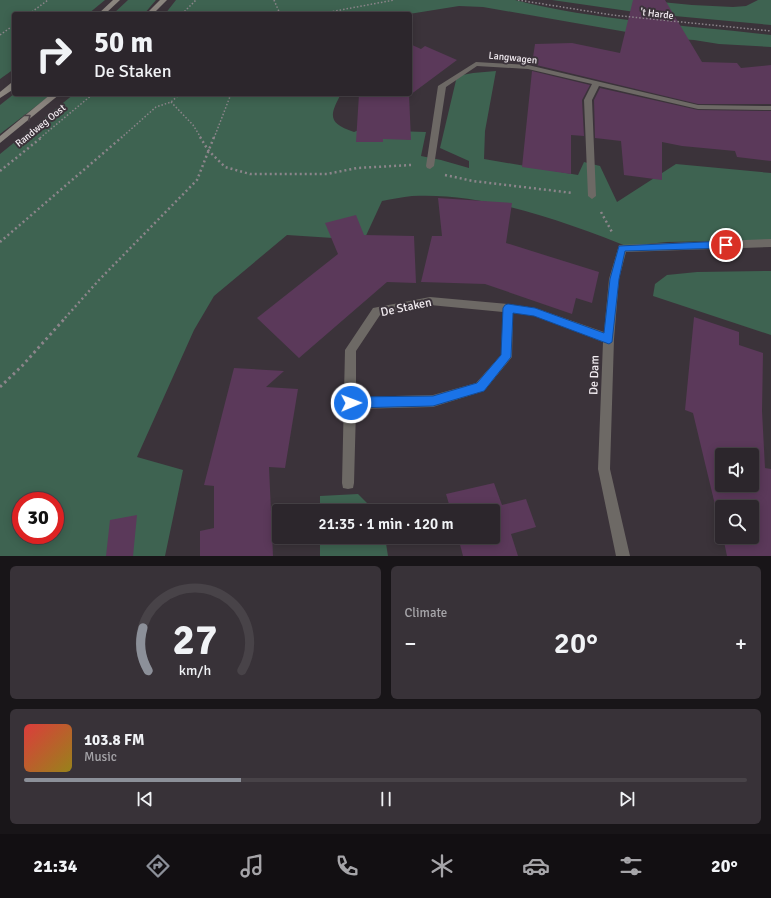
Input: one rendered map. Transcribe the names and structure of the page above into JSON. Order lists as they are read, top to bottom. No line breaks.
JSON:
{"streets":{"main road":["Randweg Oost"],"street":["Langwagen","De Staken","De Dam"],"path":["'t Harde"]},"crossings":[["De Staken","De Dam"]],"one_way":["Randweg Oost"],"page":{"turn":["50 m","De Staken"],"limit":"30","trip":"21:35 · 1 min · 120 m","tile":"Climate","heat":["−","20°","+"],"song":["103.8 FM","Music"],"tabs":["21:34","20°"],"gauge":["27","km/h"]}}
